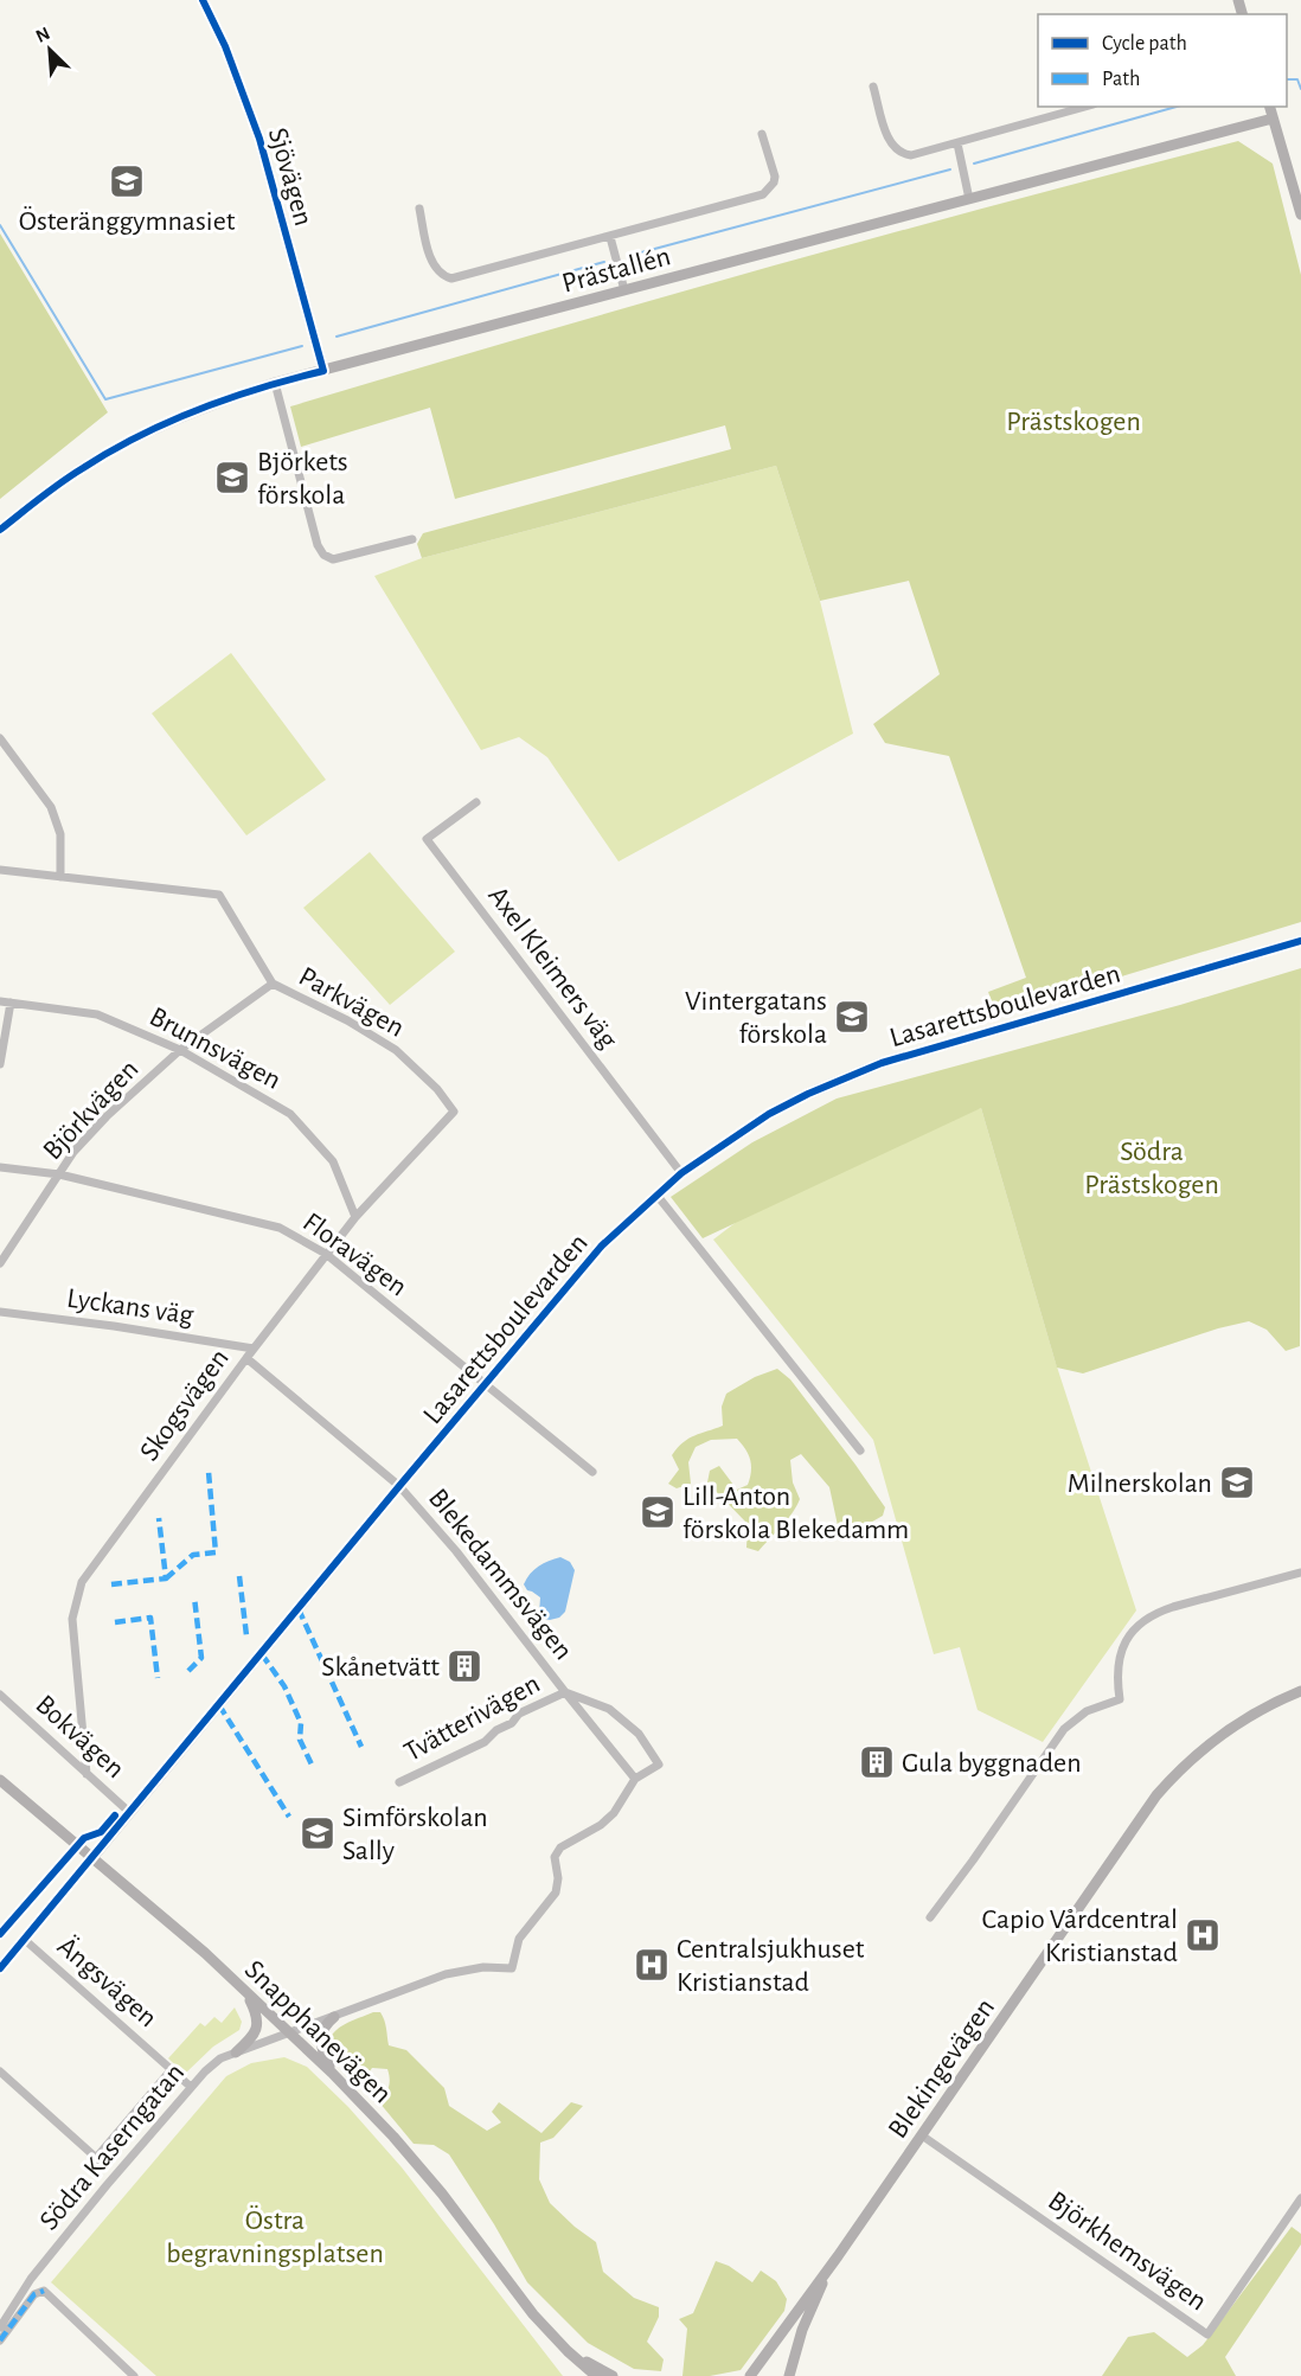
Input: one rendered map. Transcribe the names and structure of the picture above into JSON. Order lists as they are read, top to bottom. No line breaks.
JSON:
{"streets":{"street":["Sjövägen","Prästallén","Axel Kleimers väg","Parkvägen","Lasarettsboulevarden","Brunnsvägen","Björkvägen","Floravägen","Lyckans väg","Skogsvägen","Blekedammsvägen","Tvätterivägen","Bokvägen","Ängsvägen","Snapphanevägen","Blekingevägen","Södra Kaserngatan","Björkhemsvägen"]},"crossings":[["Sjövägen","Prästallén"],["Axel Kleimers väg","Lasarettsboulevarden"],["Parkvägen","Björkvägen"],["Parkvägen","Skogsvägen"],["Lasarettsboulevarden","Floravägen"],["Lasarettsboulevarden","Blekedammsvägen"],["Lasarettsboulevarden","Bokvägen"],["Lasarettsboulevarden","Ängsvägen"],["Lasarettsboulevarden","Snapphanevägen"],["Brunnsvägen","Björkvägen"],["Brunnsvägen","Skogsvägen"],["Björkvägen","Floravägen"],["Floravägen","Skogsvägen"],["Lyckans väg","Skogsvägen"],["Skogsvägen","Bokvägen"],["Blekedammsvägen","Tvätterivägen"],["Blekedammsvägen","Södra Kaserngatan"],["Ängsvägen","Södra Kaserngatan"],["Snapphanevägen","Södra Kaserngatan"],["Blekingevägen","Björkhemsvägen"]],"parks":["Prästskogen","Södra Prästskogen","Östra begravningsplatsen"],"places":{"school or university":["Österänggymnasiet","Björkets förskola","Vintergatans förskola","Milnerskolan","Lill-Anton förskola Blekedamm","Simförskolan Sally"],"building":["Skånetvätt","Gula byggnaden"],"hospital":["Capio Vårdcentral Kristianstad","Centralsjukhuset Kristianstad"]},"legend":["Cycle path","Path"],"north":"top left"}
